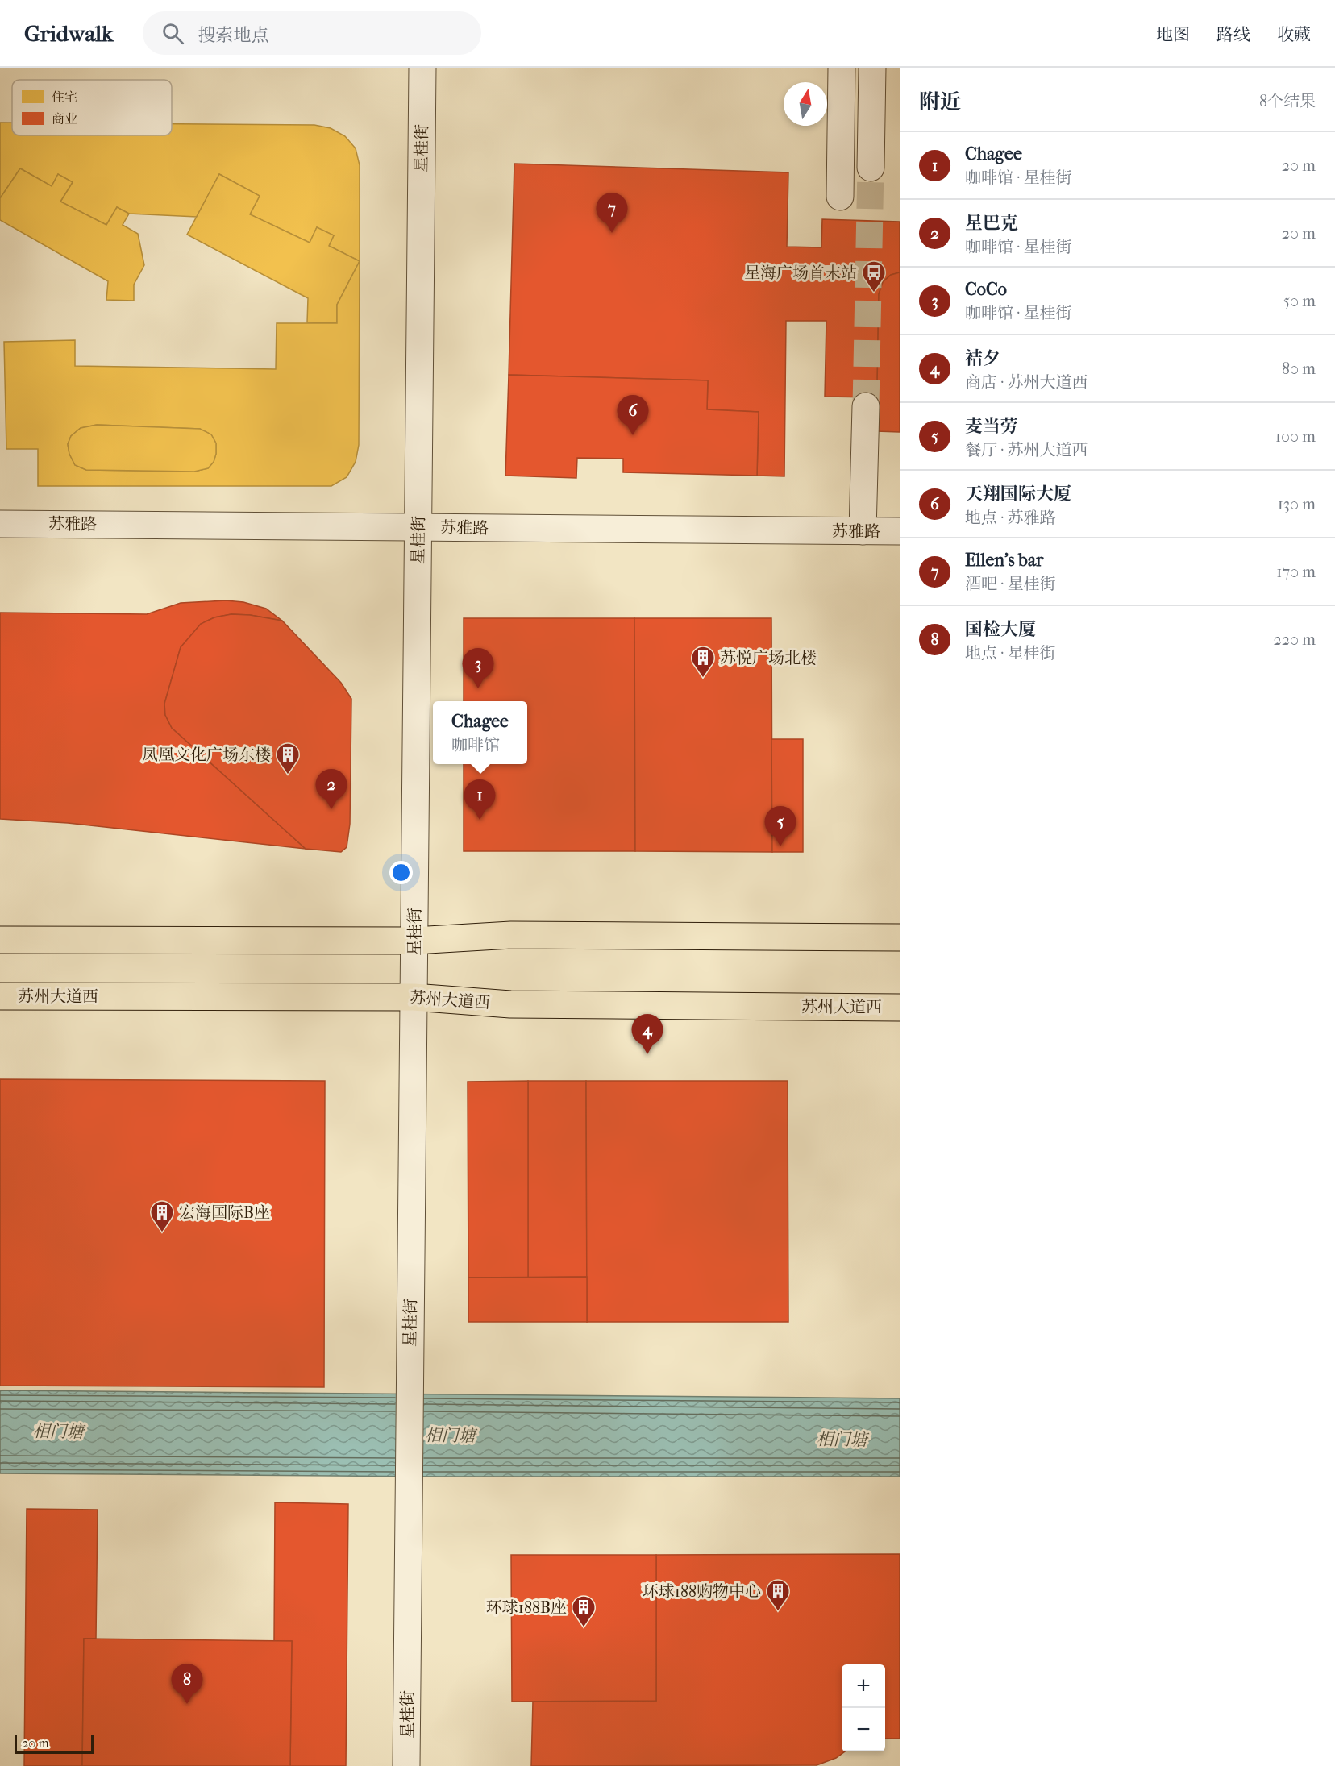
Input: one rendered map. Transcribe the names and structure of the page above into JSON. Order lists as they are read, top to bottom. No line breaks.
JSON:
{"streets":{"main road":["苏州大道西"],"street":["星桂街","苏雅路"]},"crossings":[["星桂街","苏雅路"],["星桂街","苏州大道西"]],"water":["相门塘"],"places":{"bus stop":["星海广场首末站"],"building":["苏悦广场北楼","凤凰文化广场东楼","宏海国际B座","环球188购物中心","环球188B座"]},"legend":["住宅","商业"],"scale_bar":"20 m","north":"top","page":{"header":"Gridwalk","search":"搜索地点","nav":["地图","路线","收藏"],"heading":["附近","8个结果"],"list":[{"mark":"1","name":"Chagee","note":"咖啡馆 · 星桂街","value":"20 m"},{"mark":"2","name":"星巴克","note":"咖啡馆 · 星桂街","value":"20 m"},{"mark":"3","name":"CoCo","note":"咖啡馆 · 星桂街","value":"50 m"},{"mark":"4","name":"袺夕","note":"商店 · 苏州大道西","value":"80 m"},{"mark":"5","name":"麦当劳","note":"餐厅 · 苏州大道西","value":"100 m"},{"mark":"6","name":"天翔国际大厦","note":"地点 · 苏雅路","value":"130 m"},{"mark":"7","name":"Ellen's bar","note":"酒吧 · 星桂街","value":"170 m"},{"mark":"8","name":"国检大厦","note":"地点 · 星桂街","value":"220 m"}],"pins":["7","6","3","2","1","5","4","8"],"popup":["Chagee","咖啡馆"],"map_buttons":["+","−"],"scale":"20 m"}}
